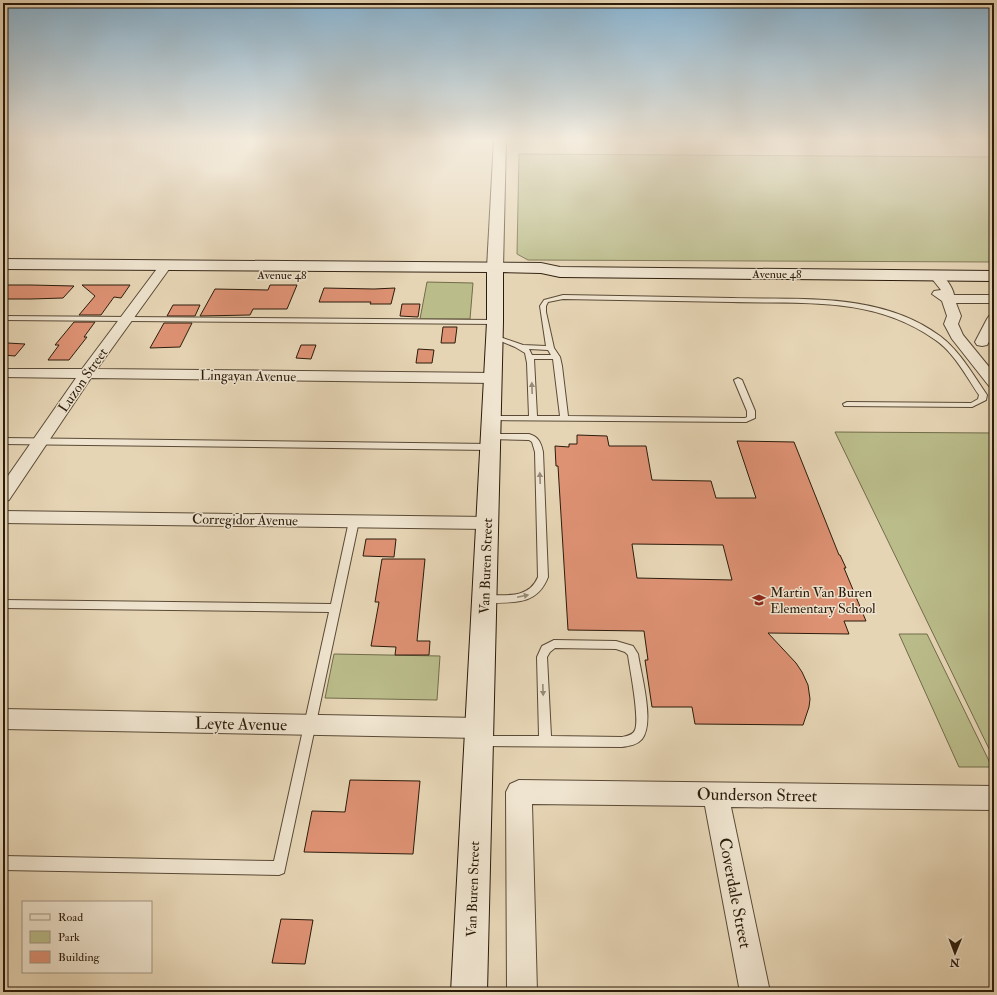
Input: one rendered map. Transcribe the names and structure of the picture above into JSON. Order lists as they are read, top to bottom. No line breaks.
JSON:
{"streets":{"main road":["Avenue 48","Van Buren Street"],"street":["Lingayan Avenue","Luzon Street","Corregidor Avenue","Leyte Avenue","Ounderson Street","Coverdale Street"]},"crossings":[["Avenue 48","Luzon Street"],["Avenue 48","Van Buren Street"],["Lingayan Avenue","Luzon Street"],["Lingayan Avenue","Van Buren Street"],["Corregidor Avenue","Van Buren Street"],["Van Buren Street","Leyte Avenue"],["Ounderson Street","Coverdale Street"]],"places":{"school or university":["Martin Van Buren Elementary School"]},"legend":["Road","Park","Building"],"north":"bottom"}
